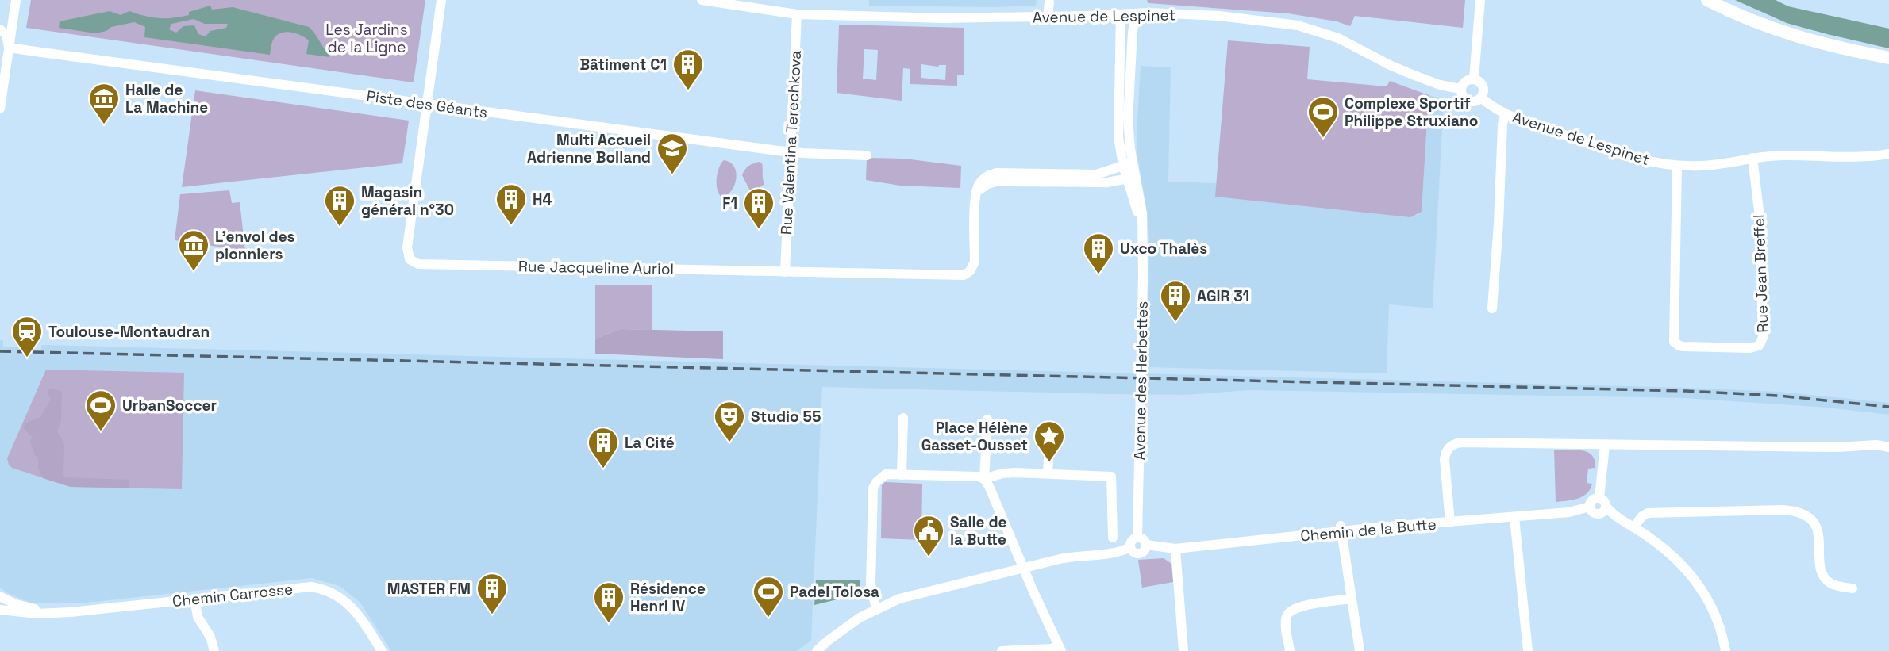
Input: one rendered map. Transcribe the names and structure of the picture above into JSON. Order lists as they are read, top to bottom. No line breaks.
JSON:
{"streets":{"street":["Avenue de Lespinet","Piste des Géants","Rue Valentina Terechkova","Rue Jacqueline Auriol","Rue Jean Breffel","Avenue des Herbettes","Chemin de la Butte","Chemin Carrosse"]},"crossings":[["Avenue de Lespinet","Rue Valentina Terechkova"],["Avenue de Lespinet","Rue Jean Breffel"],["Avenue de Lespinet","Avenue des Herbettes"],["Piste des Géants","Rue Valentina Terechkova"],["Piste des Géants","Rue Jacqueline Auriol"],["Rue Valentina Terechkova","Rue Jacqueline Auriol"],["Avenue des Herbettes","Chemin de la Butte"]],"parks":["Les Jardins de la Ligne"],"places":{"building":["Bâtiment C1","H4","Magasin général n°30","F1","Uxco Thalès","AGIR 31","La Cité","MASTER FM","Résidence Henri IV"],"museum":["Halle de La Machine","L'envol des pionniers"],"sports":["Complexe Sportif Philippe Struxiano","UrbanSoccer","Padel Tolosa"],"school or university":["Multi Accueil Adrienne Bolland"],"station":["Toulouse-Montaudran"],"theatre":["Studio 55"],"place":["Place Hélène Gasset-Ousset"],"public building":["Salle de la Butte"]}}
